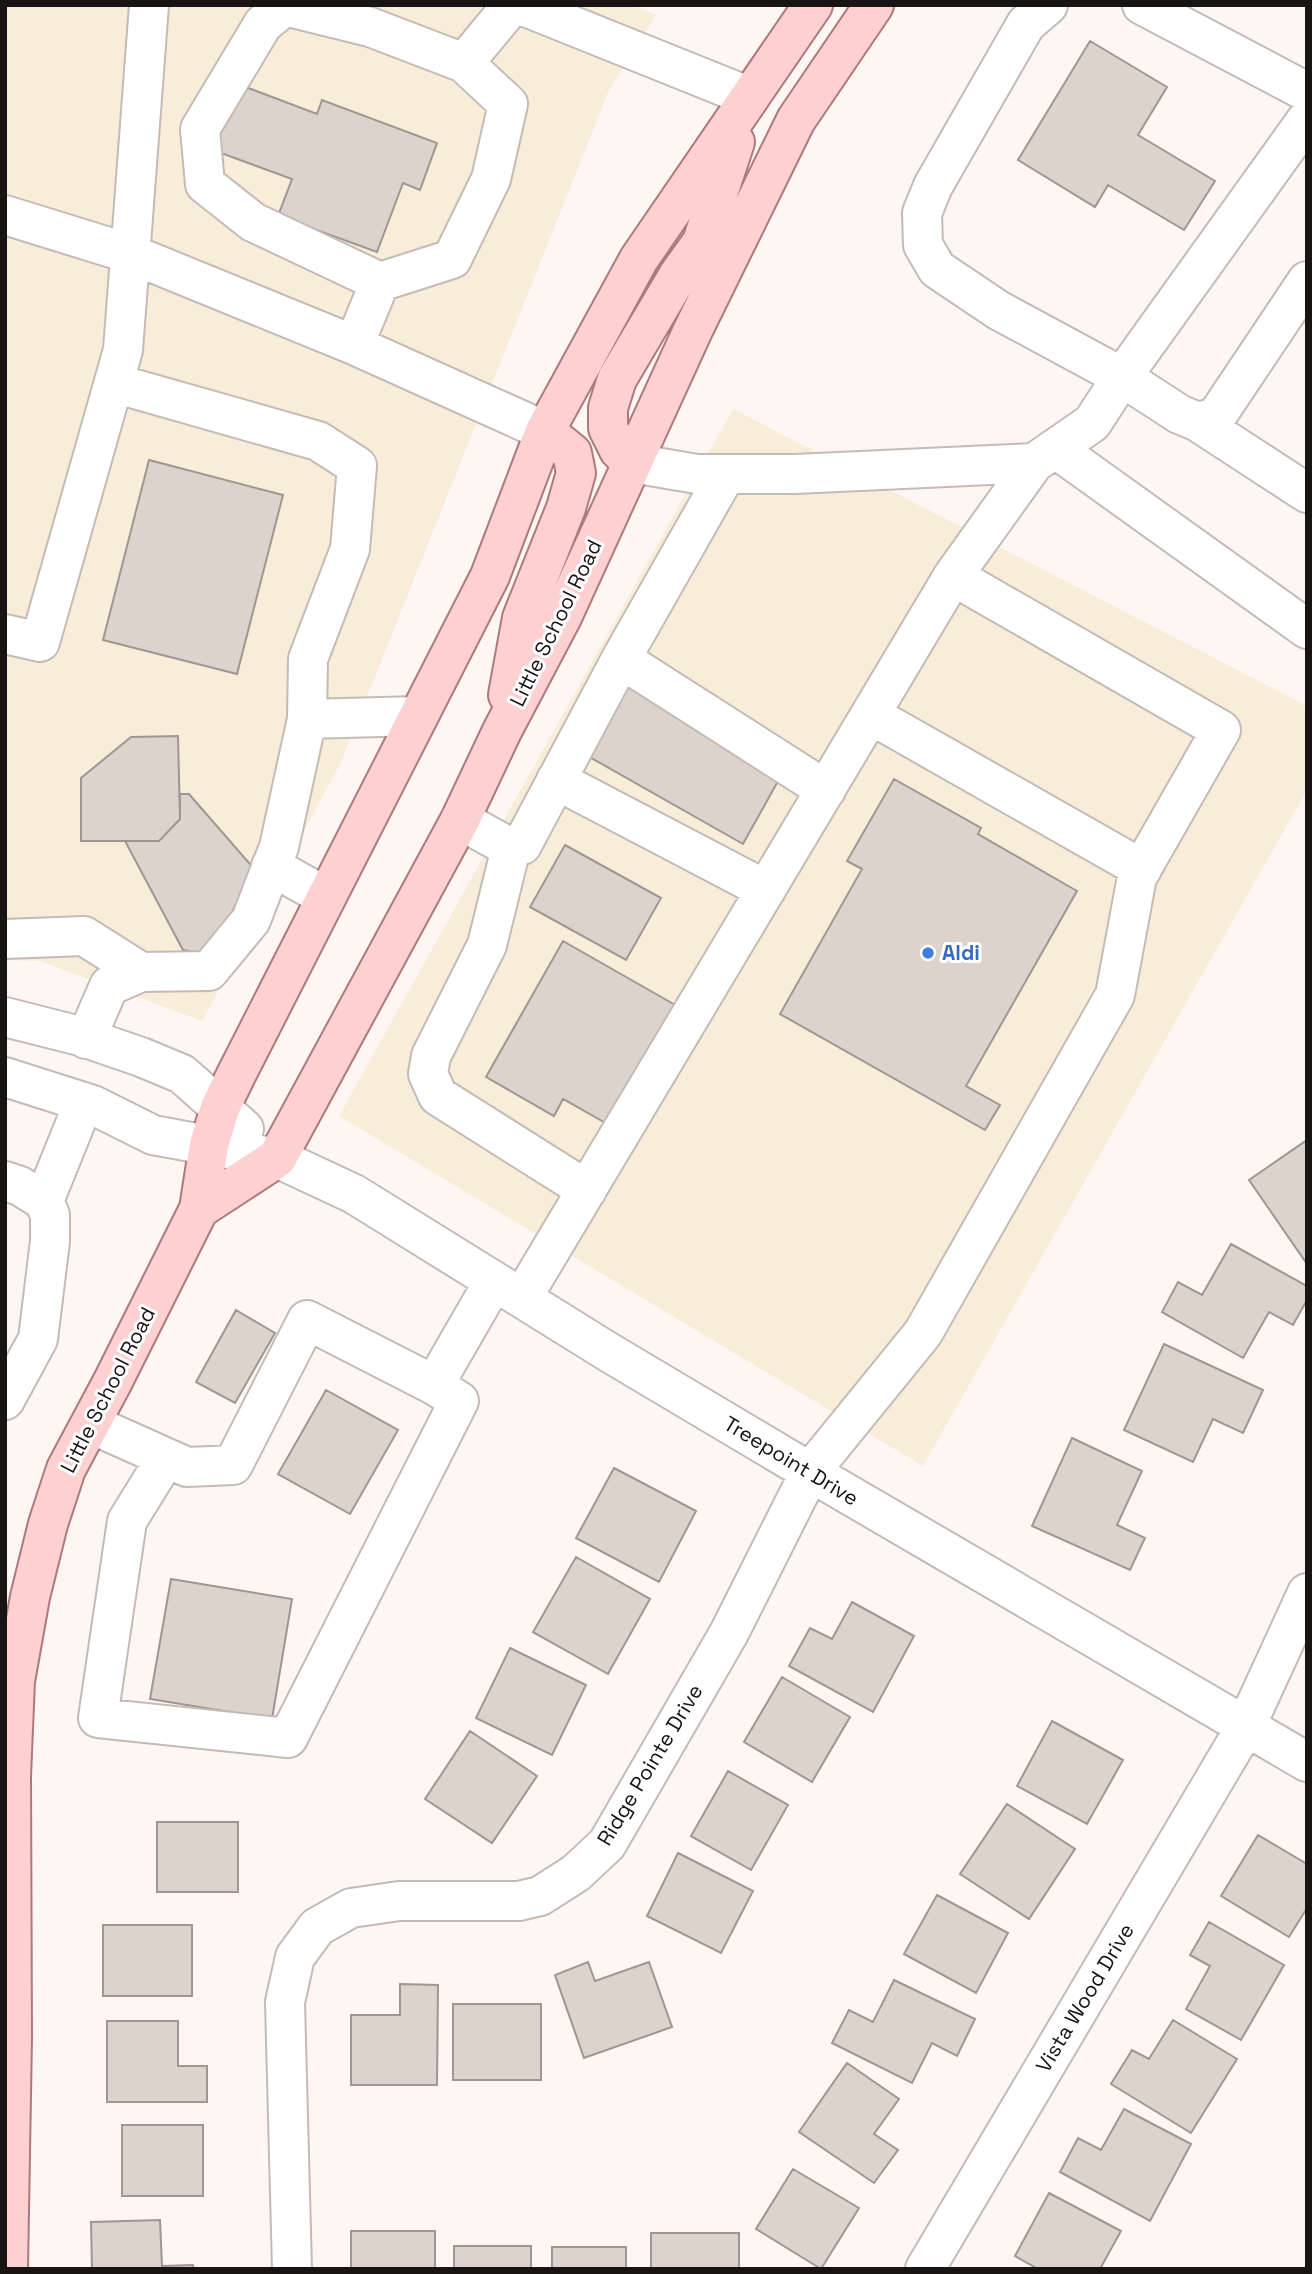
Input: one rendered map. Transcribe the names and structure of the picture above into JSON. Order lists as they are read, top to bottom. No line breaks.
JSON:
{"streets":{"main road":["Little School Road"],"street":["Treepoint Drive","Ridge Pointe Drive","Vista Wood Drive"]},"crossings":[["Little School Road","Treepoint Drive"],["Treepoint Drive","Ridge Pointe Drive"],["Treepoint Drive","Vista Wood Drive"]],"places":["Aldi"]}
